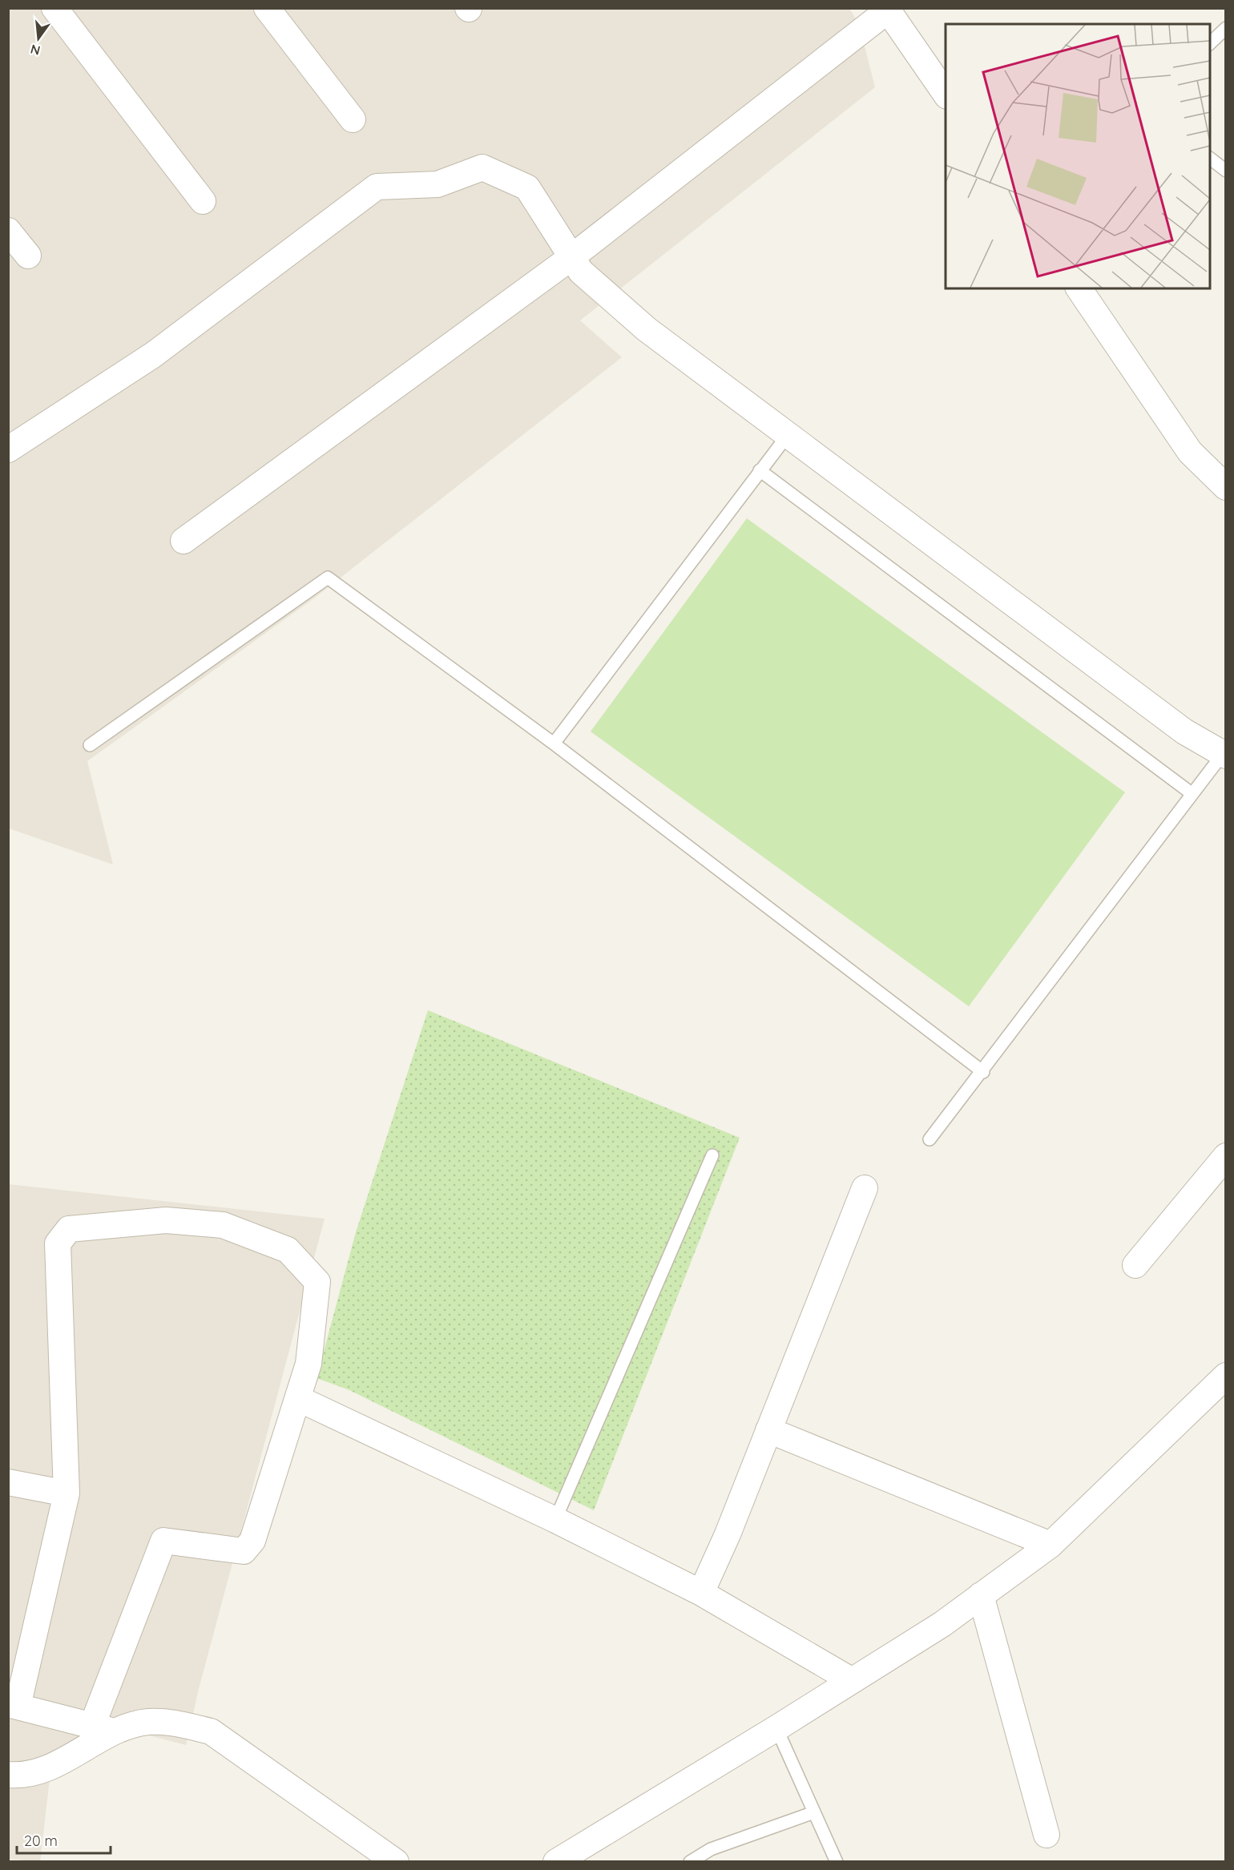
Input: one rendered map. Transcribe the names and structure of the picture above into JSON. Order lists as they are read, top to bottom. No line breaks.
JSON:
{"scale_bar":"20 m","north":"bottom"}
